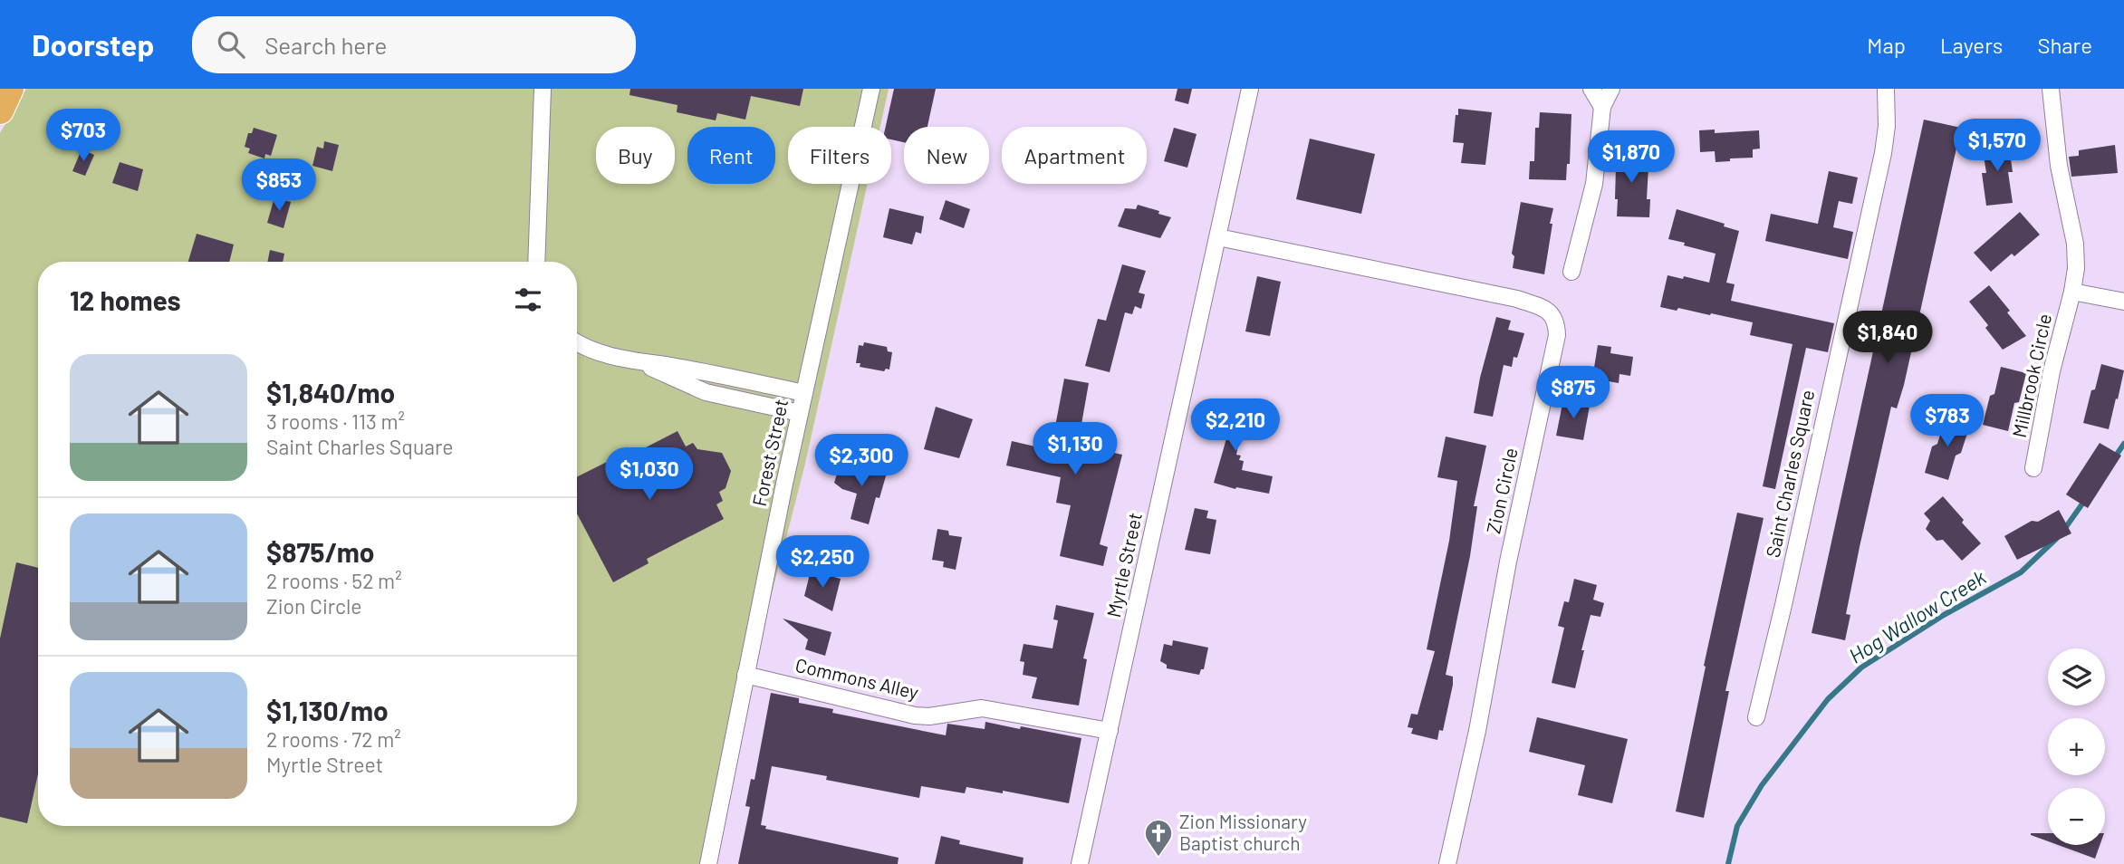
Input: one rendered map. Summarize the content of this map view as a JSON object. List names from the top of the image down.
{
  "streets": {
    "street": [
      "Millbrook Circle",
      "Forest Street",
      "Saint Charles Square",
      "Zion Circle",
      "Myrtle Street",
      "Commons Alley"
    ]
  },
  "crossings": [
    ["Forest Street", "Commons Alley"],
    ["Zion Circle", "Myrtle Street"],
    ["Myrtle Street", "Commons Alley"]
  ],
  "water": ["Hog Wallow Creek"],
  "places": {
    "church": ["Zion Missionary Baptist church"]
  },
  "page": {
    "header": "Doorstep",
    "search": "Search here",
    "nav": ["Map", "Layers", "Share"],
    "price": [
      "$703",
      "$1,570",
      "$1,870",
      "$853",
      "$1,840",
      "$875",
      "$783",
      "$2,210",
      "$1,130",
      "$2,300",
      "$1,030",
      "$2,250"
    ],
    "chip": [
      "Buy",
      "Rent",
      "Filters",
      "New",
      "Apartment"
    ],
    "heading": "12 homes",
    "list": [
      {
        "name": "$1,840/mo",
        "note": "3 rooms · 113 m² · Saint Charles Square"
      },
      {
        "name": "$875/mo",
        "note": "2 rooms · 52 m² · Zion Circle"
      },
      {
        "name": "$1,130/mo",
        "note": "2 rooms · 72 m² · Myrtle Street"
      }
    ],
    "map_buttons": ["+", "−"]
  }
}
